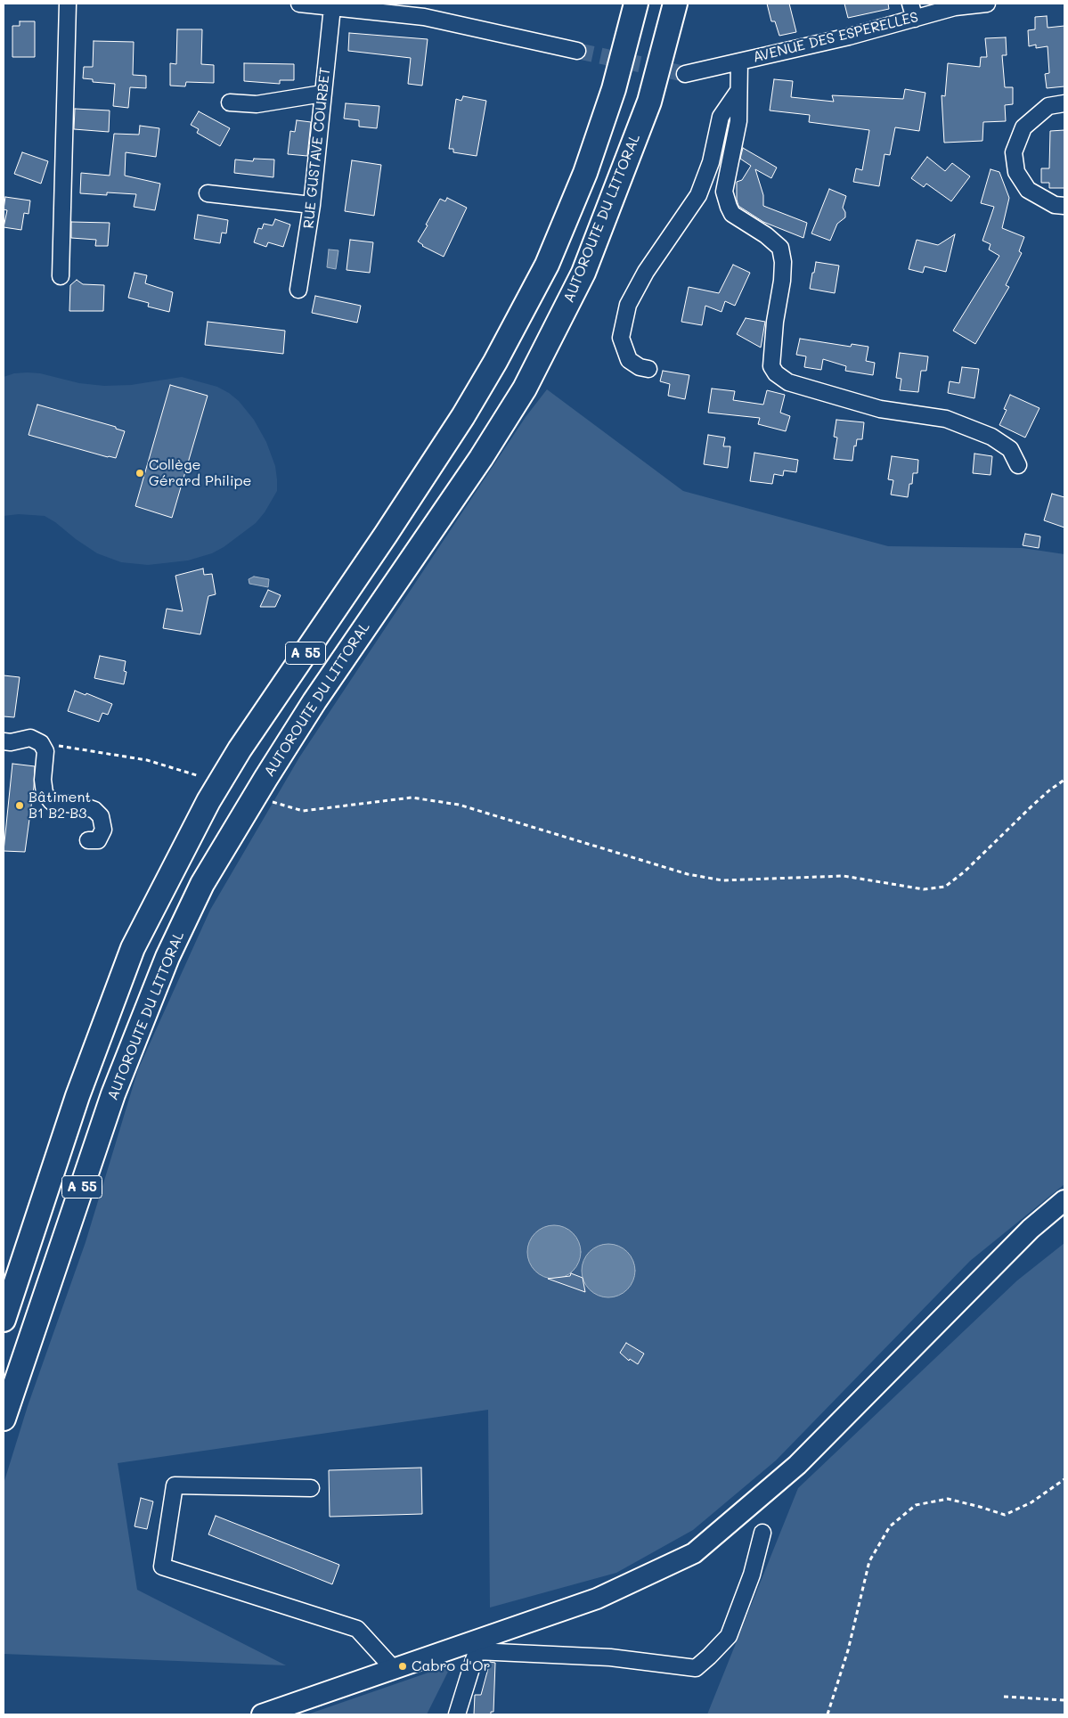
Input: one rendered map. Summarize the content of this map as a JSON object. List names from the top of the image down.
{
  "streets": {
    "highway": ["AUTOROUTE DU LITTORAL", "A 55"],
    "street": ["AVENUE DES ESPERELLES", "RUE GUSTAVE COURBET"]
  },
  "places": ["Collège Gérard Philipe", "Bâtiment B1 B2 B3", "Cabro d'Or"]
}
